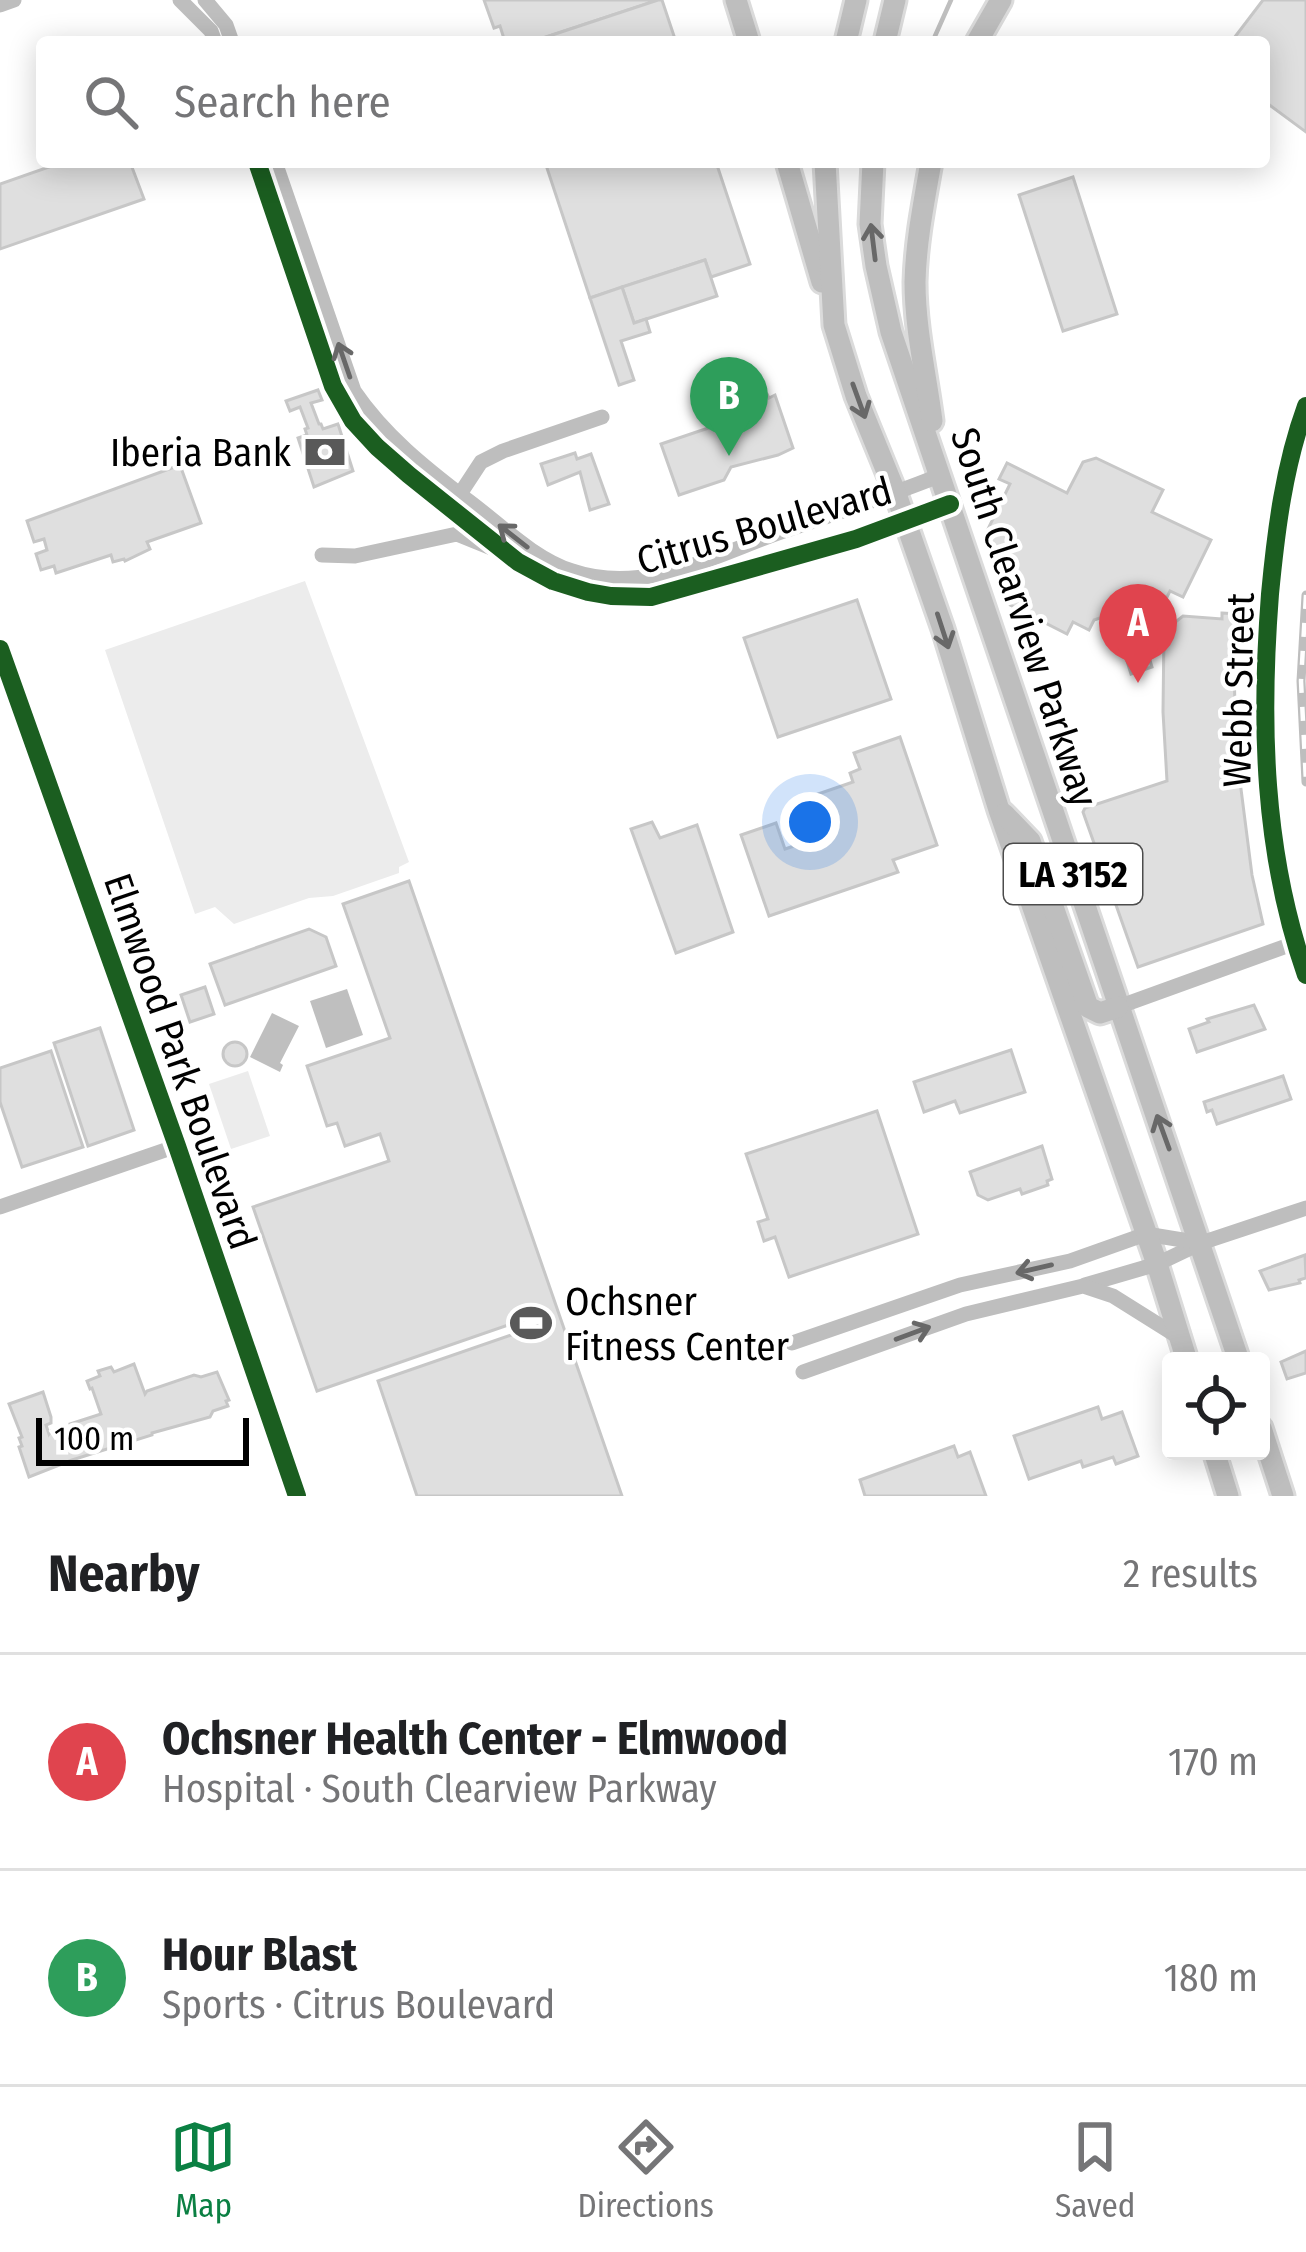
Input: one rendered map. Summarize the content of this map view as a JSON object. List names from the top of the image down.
{
  "streets": {
    "highway": ["South Clearview Parkway", "LA 3152"],
    "street": ["Citrus Boulevard", "Webb Street", "Elmwood Park Boulevard"]
  },
  "crossings": [
    ["Citrus Boulevard", "South Clearview Parkway"]
  ],
  "one_way": ["Citrus Boulevard"],
  "places": {
    "bank": ["Iberia Bank"],
    "sports": ["Ochsner Fitness Center"]
  },
  "scale_bar": "100 m",
  "page": {
    "search": "Search here",
    "pins": ["B", "A"],
    "scale": "100 m",
    "heading": ["Nearby", "2 results"],
    "list": [
      {
        "mark": "A",
        "name": "Ochsner Health Center - Elmwood",
        "note": "Hospital · South Clearview Parkway",
        "value": "170 m"
      },
      {
        "mark": "B",
        "name": "Hour Blast",
        "note": "Sports · Citrus Boulevard",
        "value": "180 m"
      }
    ],
    "nav": ["Map", "Directions", "Saved"]
  }
}
